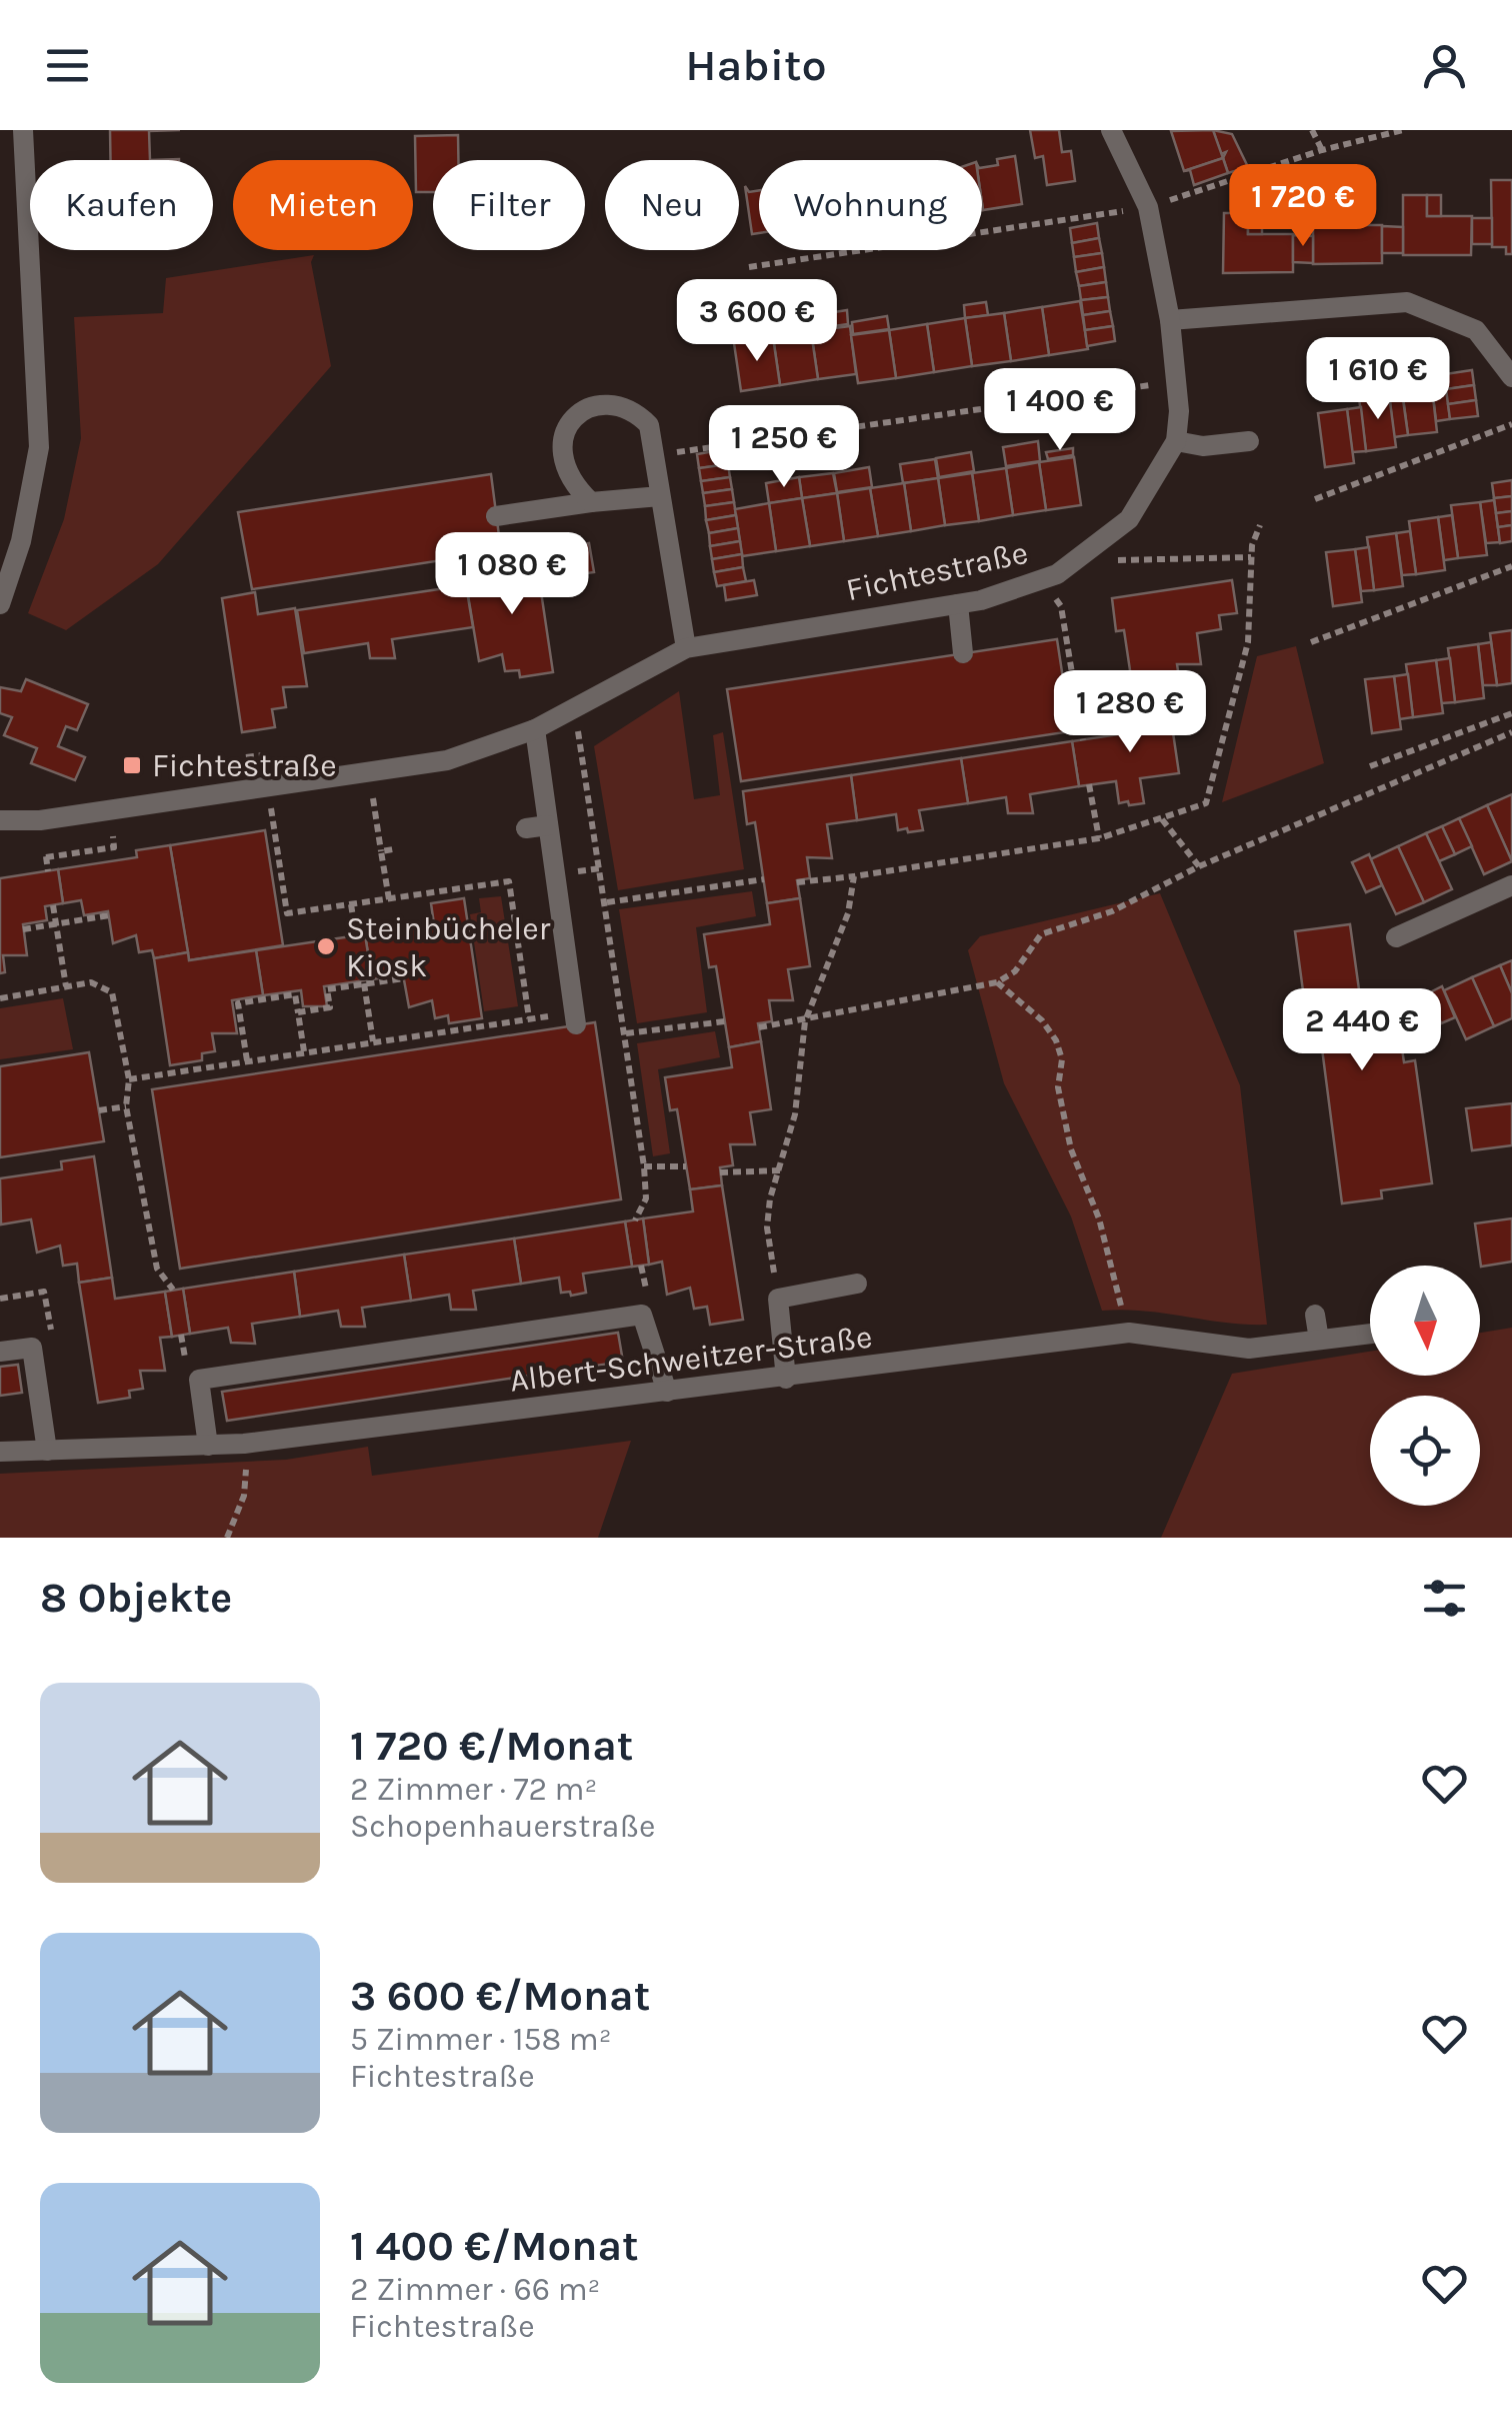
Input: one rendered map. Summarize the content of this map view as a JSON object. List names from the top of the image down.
{
  "streets": {
    "street": ["Fichtestraße", "Albert-Schweitzer-Straße"]
  },
  "places": {
    "transit": ["Fichtestraße"],
    "other": ["Steinbücheler Kiosk"]
  },
  "north": "bottom",
  "page": {
    "header": "Habito",
    "chip": [
      "Kaufen",
      "Mieten",
      "Filter",
      "Neu",
      "Wohnung"
    ],
    "price": [
      "1 720 €",
      "3 600 €",
      "1 610 €",
      "1 400 €",
      "1 250 €",
      "1 080 €",
      "1 280 €",
      "2 440 €"
    ],
    "heading": "8 Objekte",
    "list": [
      {
        "name": "1 720 €/Monat",
        "note": "2 Zimmer · 72 m² · Schopenhauerstraße"
      },
      {
        "name": "3 600 €/Monat",
        "note": "5 Zimmer · 158 m² · Fichtestraße"
      },
      {
        "name": "1 400 €/Monat",
        "note": "2 Zimmer · 66 m² · Fichtestraße"
      }
    ]
  }
}
